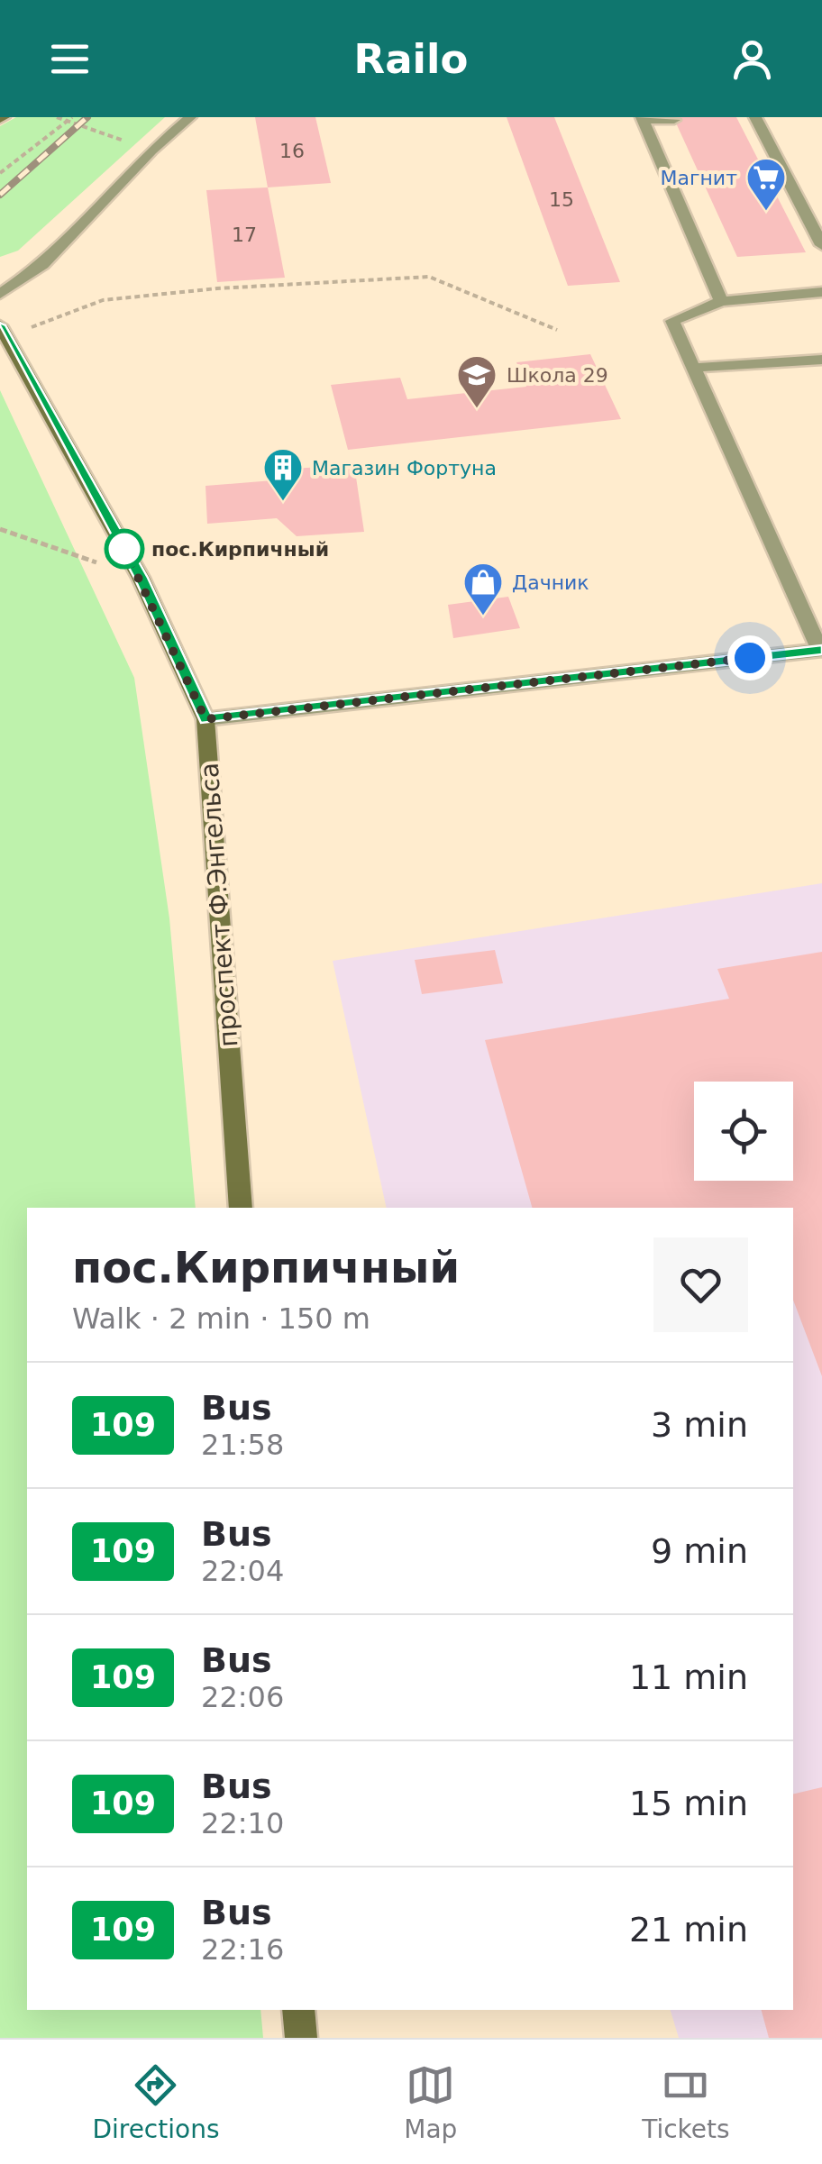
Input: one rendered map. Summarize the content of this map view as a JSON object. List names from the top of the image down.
{
  "streets": {
    "street": ["проспект Ф.Энгельса"]
  },
  "places": {
    "supermarket": ["Магнит"],
    "school or university": ["Школа 29"],
    "building": ["Магазин Фортуна"],
    "other": ["пос.Кирпичный"],
    "shop": ["Дачник"]
  },
  "lines": ["bus line 109"],
  "house_numbers": ["16", "15", "17"],
  "page": {
    "header": "Railo",
    "heading": ["пос.Кирпичный", "Walk · 2 min · 150 m"],
    "list": [
      {
        "mark": "109",
        "name": "Bus",
        "note": "21:58",
        "value": "3 min"
      },
      {
        "mark": "109",
        "name": "Bus",
        "note": "22:04",
        "value": "9 min"
      },
      {
        "mark": "109",
        "name": "Bus",
        "note": "22:06",
        "value": "11 min"
      },
      {
        "mark": "109",
        "name": "Bus",
        "note": "22:10",
        "value": "15 min"
      },
      {
        "mark": "109",
        "name": "Bus",
        "note": "22:16",
        "value": "21 min"
      }
    ],
    "tabs": ["Directions", "Map", "Tickets"]
  }
}
